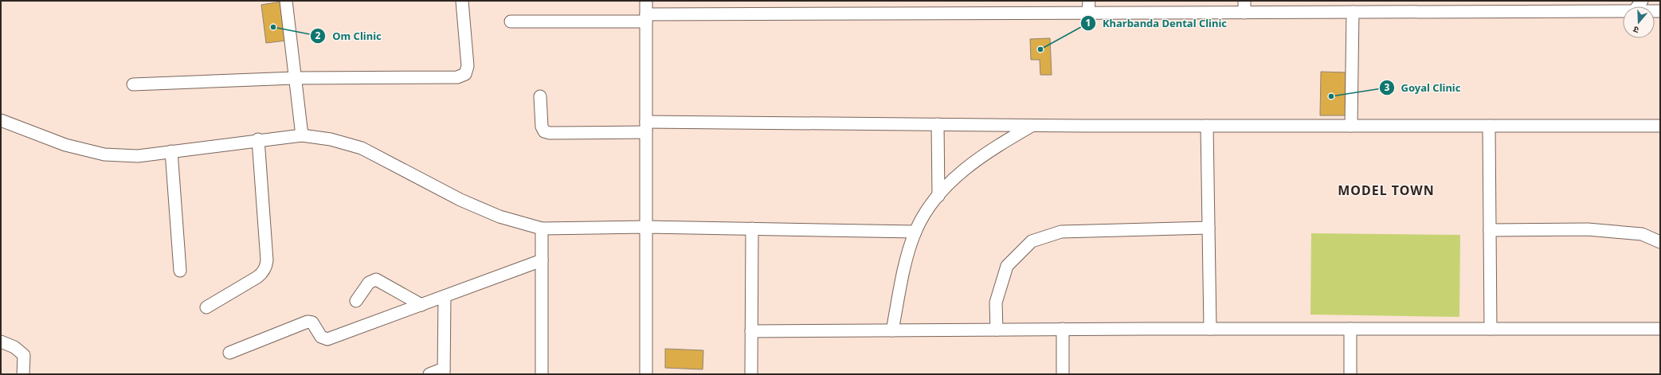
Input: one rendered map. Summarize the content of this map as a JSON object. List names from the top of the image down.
{
  "districts": ["MODEL TOWN"],
  "places": ["Om Clinic", "Kharbanda Dental Clinic", "Goyal Clinic"],
  "north": "bottom"
}
